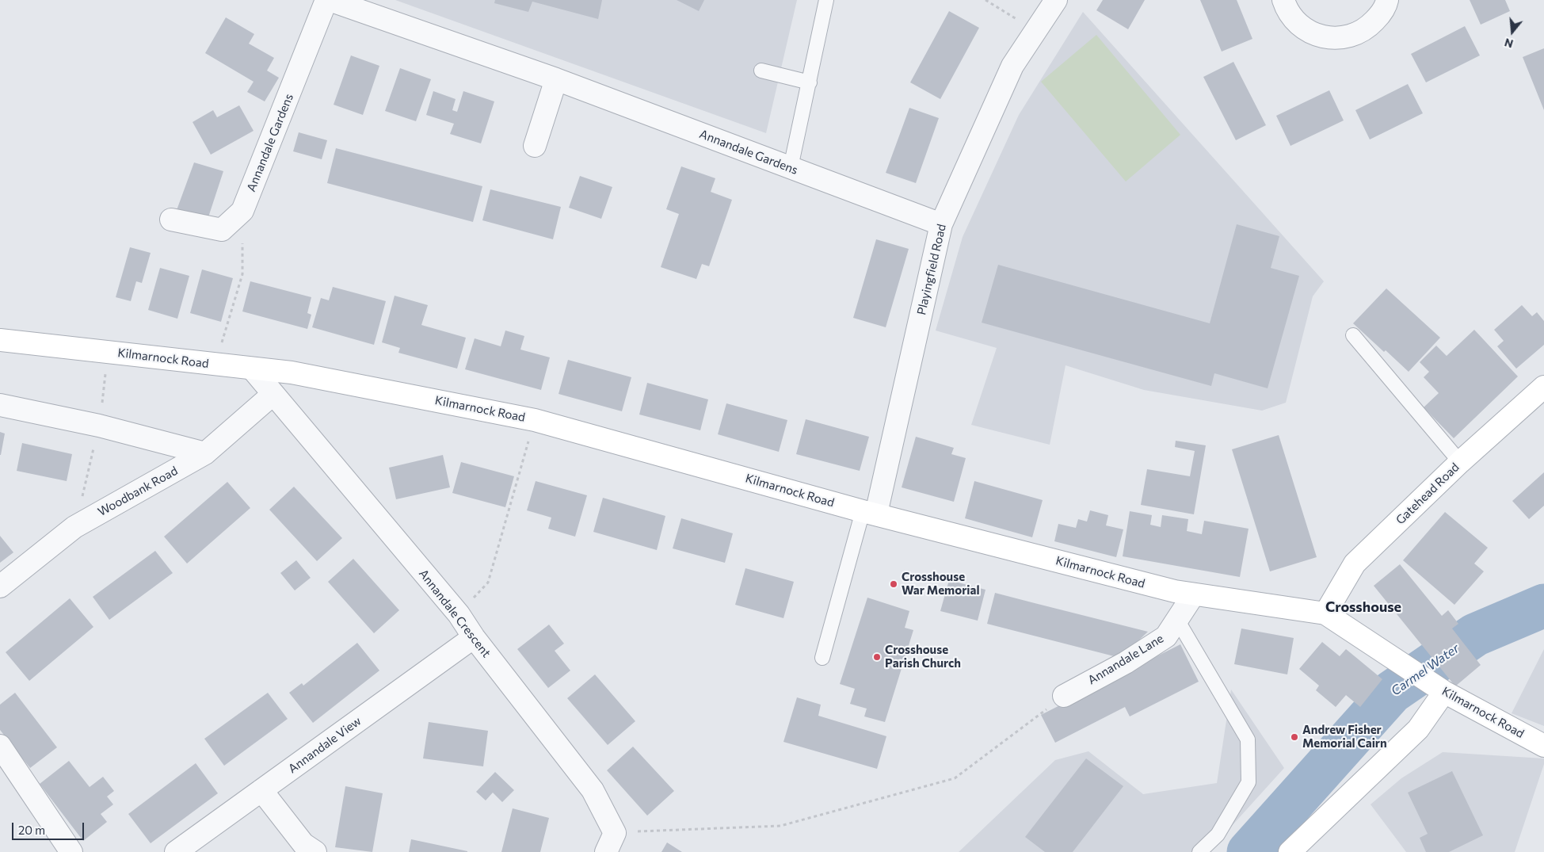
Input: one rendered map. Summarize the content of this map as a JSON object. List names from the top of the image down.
{
  "streets": {
    "main road": ["Kilmarnock Road", "Gatehead Road"],
    "street": [
      "Annandale Gardens",
      "Playingfield Road",
      "Woodbank Road",
      "Annandale Crescent",
      "Annandale Lane",
      "Annandale View"
    ]
  },
  "crossings": [
    ["Annandale Gardens", "Playingfield Road"],
    ["Playingfield Road", "Kilmarnock Road"],
    ["Kilmarnock Road", "Gatehead Road"],
    ["Kilmarnock Road", "Annandale Crescent"],
    ["Kilmarnock Road", "Annandale Lane"],
    ["Woodbank Road", "Annandale Crescent"],
    ["Annandale Crescent", "Annandale View"]
  ],
  "districts": ["Crosshouse"],
  "water": ["Carmel Water"],
  "places": ["Crosshouse War Memorial", "Crosshouse Parish Church", "Andrew Fisher Memorial Cairn"],
  "scale_bar": "20 m",
  "north": "bottom"
}
